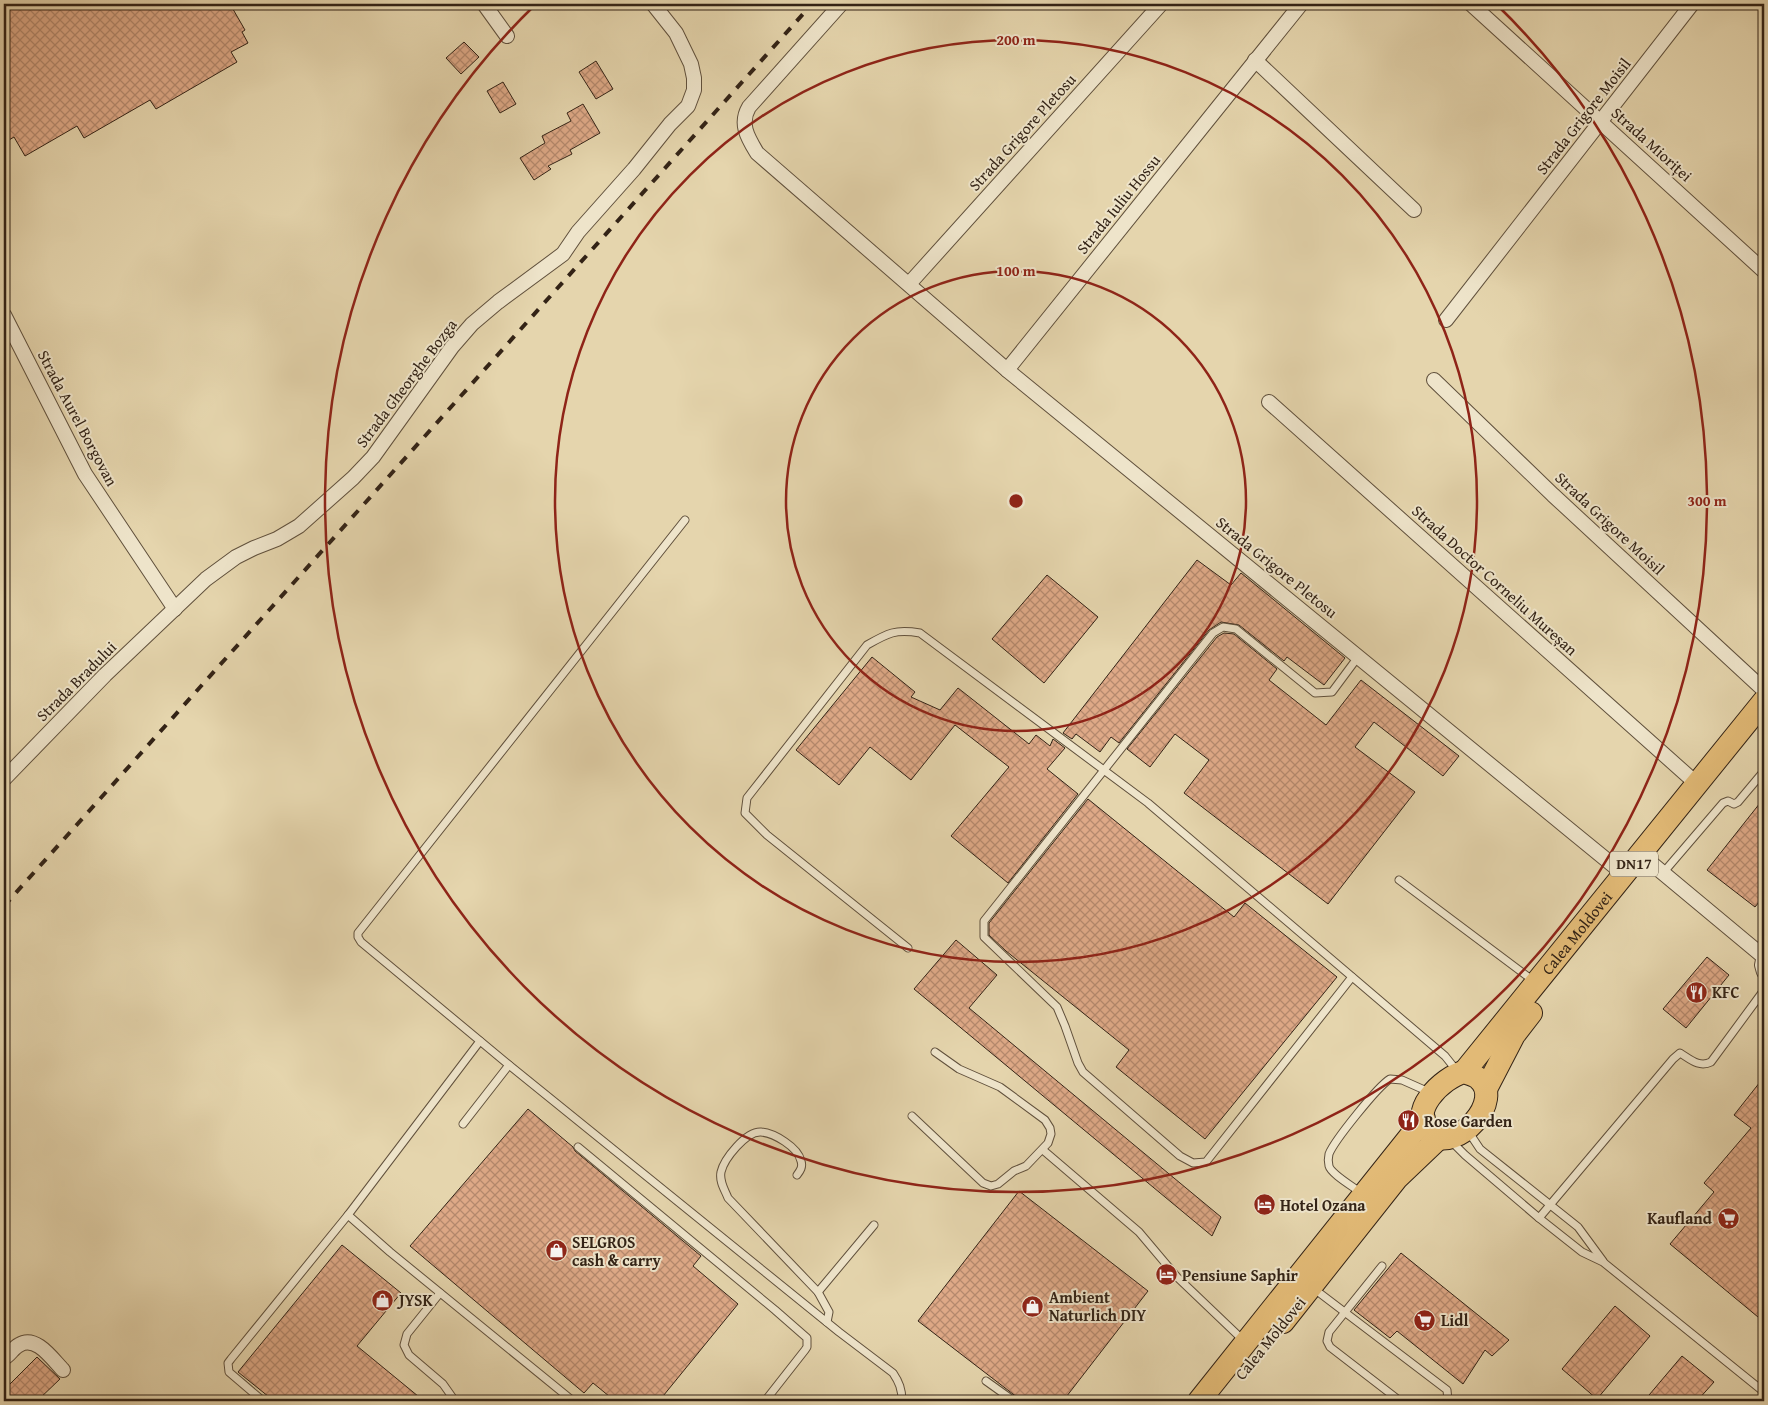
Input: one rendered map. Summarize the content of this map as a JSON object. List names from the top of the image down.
{
  "streets": {
    "main road": ["DN17", "Calea Moldovei"],
    "street": [
      "Strada Grigore Moisil",
      "Strada Grigore Pletosu",
      "Strada Mioriței",
      "Strada Iuliu Hossu",
      "Strada Gheorghe Bozga",
      "Strada Aurel Borgovan",
      "Strada Doctor Corneliu Mureșan",
      "Strada Bradului"
    ]
  },
  "crossings": [
    ["Strada Grigore Moisil", "Strada Mioriței"],
    ["Strada Grigore Pletosu", "Strada Iuliu Hossu"],
    ["Strada Grigore Pletosu", "Calea Moldovei"],
    ["Strada Gheorghe Bozga", "Strada Aurel Borgovan"],
    ["Strada Gheorghe Bozga", "Strada Bradului"],
    ["Strada Aurel Borgovan", "Strada Bradului"],
    ["Strada Doctor Corneliu Mureșan", "Calea Moldovei"]
  ],
  "places": {
    "restaurant": ["KFC", "Rose Garden"],
    "hotel": ["Hotel Ozana", "Pensiune Saphir"],
    "supermarket": ["Kaufland", "Lidl"],
    "shop": ["SELGROS cash & carry", "JYSK", "Ambient Naturlich DIY"]
  },
  "rings": ["200 m", "100 m", "300 m"]
}
